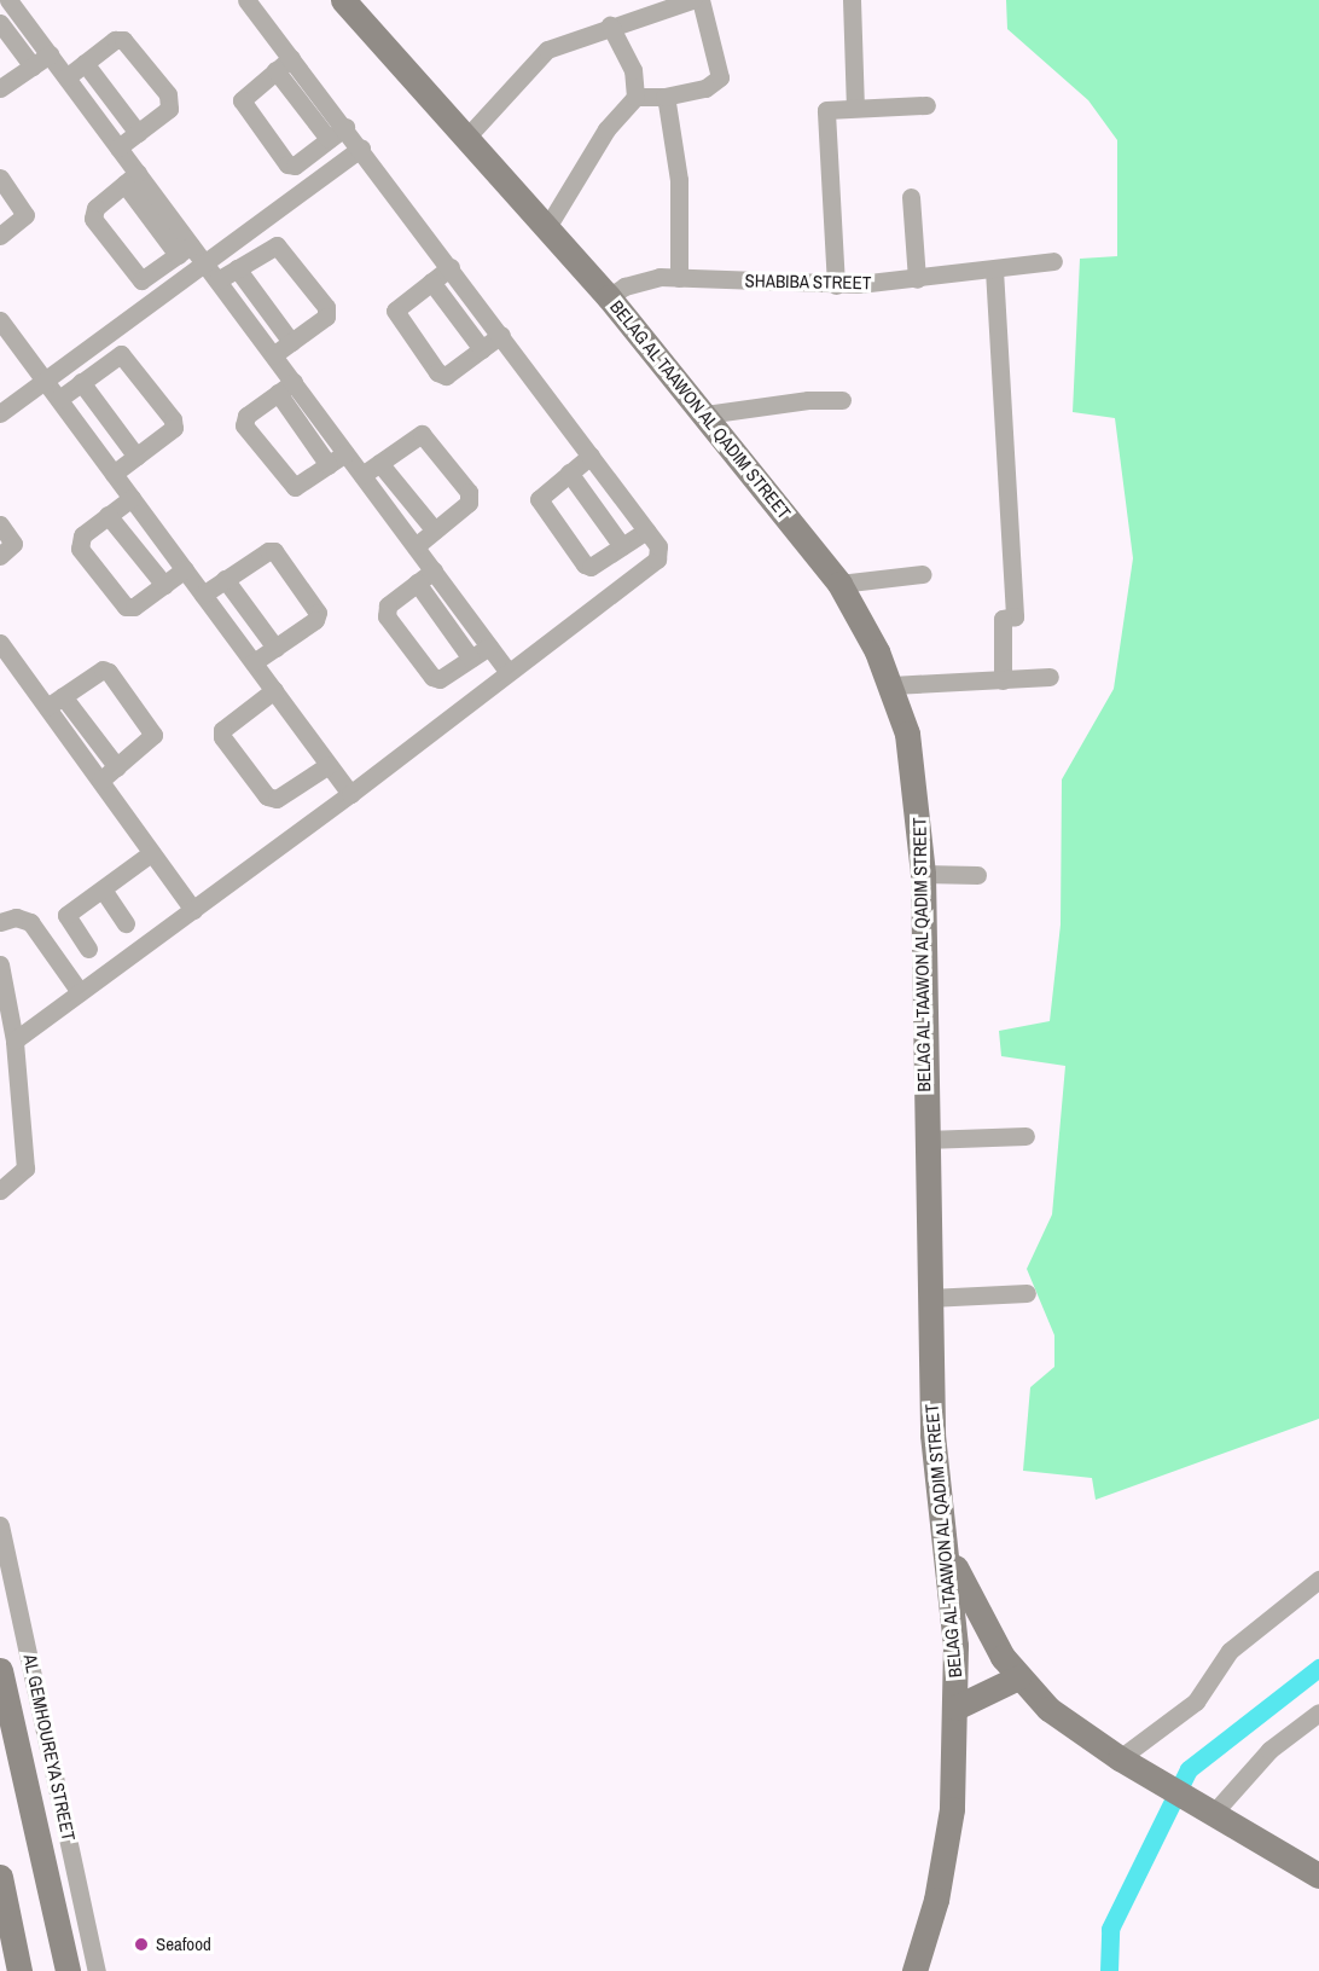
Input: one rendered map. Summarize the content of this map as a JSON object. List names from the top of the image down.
{
  "streets": {
    "street": ["SHABIBA STREET", "BELAG AL TAAWON AL QADIM STREET", "AL GEMHOUREYA STREET"]
  },
  "crossings": [
    ["SHABIBA STREET", "BELAG AL TAAWON AL QADIM STREET"]
  ],
  "places": ["Seafood"]
}
